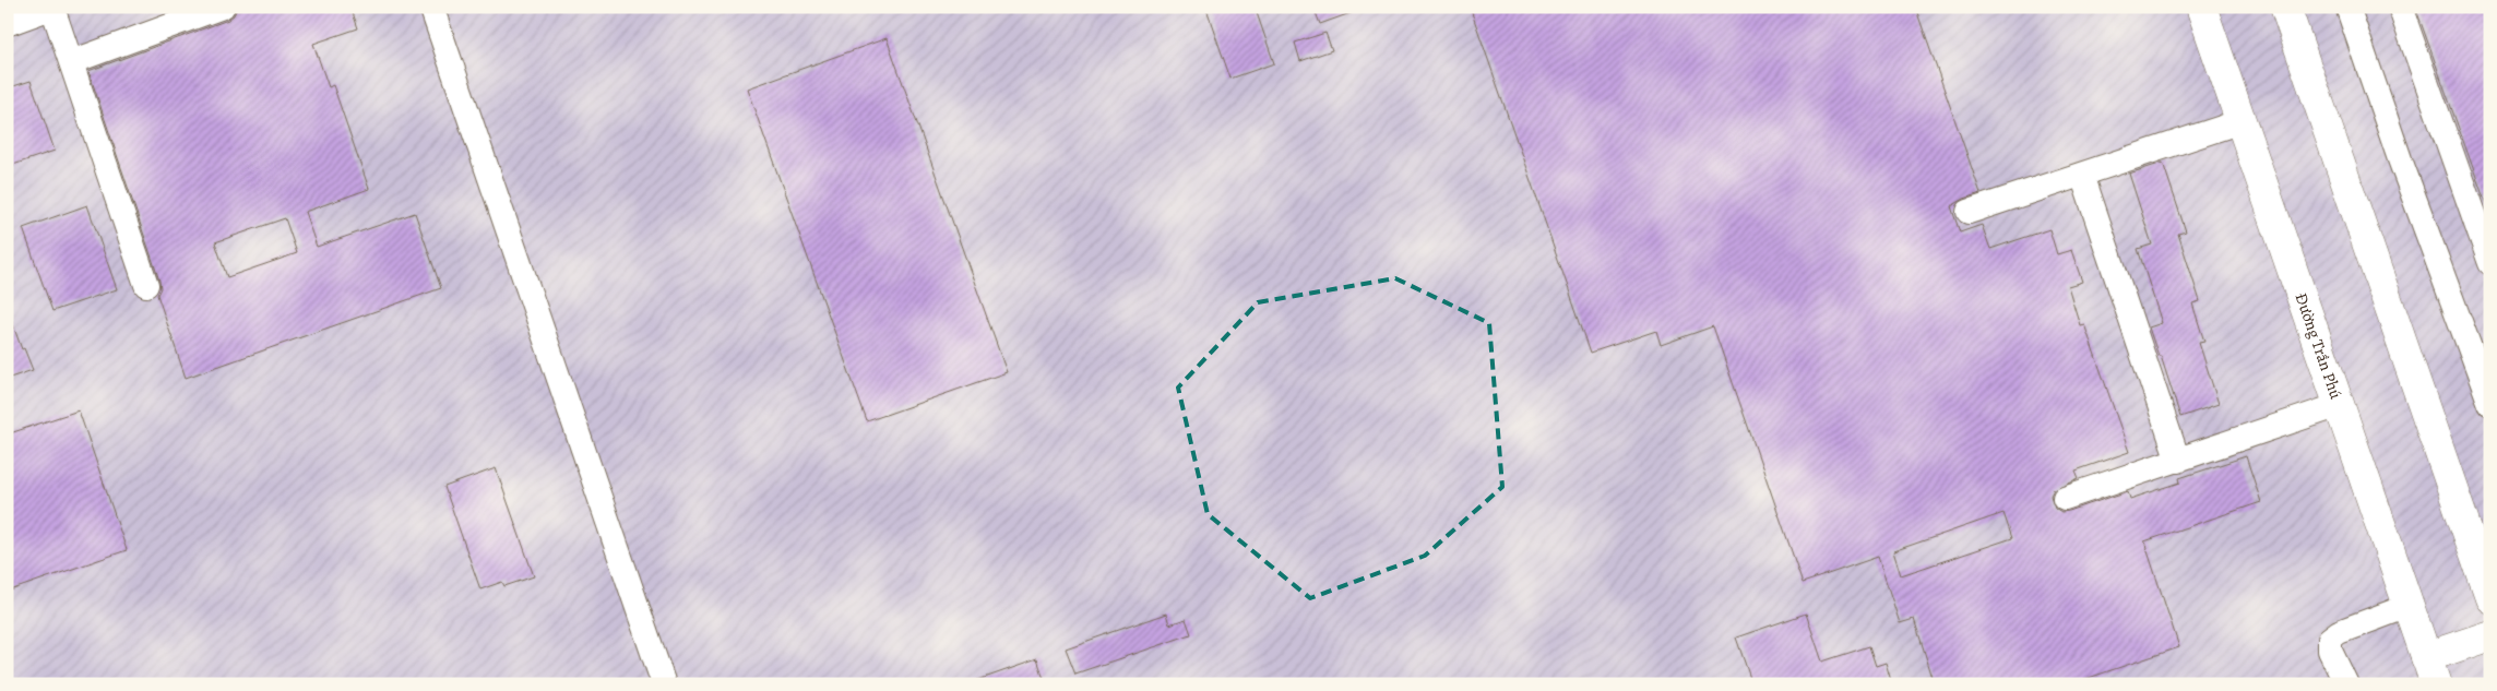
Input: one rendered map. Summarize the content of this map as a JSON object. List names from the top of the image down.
{
  "streets": {
    "main road": ["Đường Trần Phú"]
  }
}
